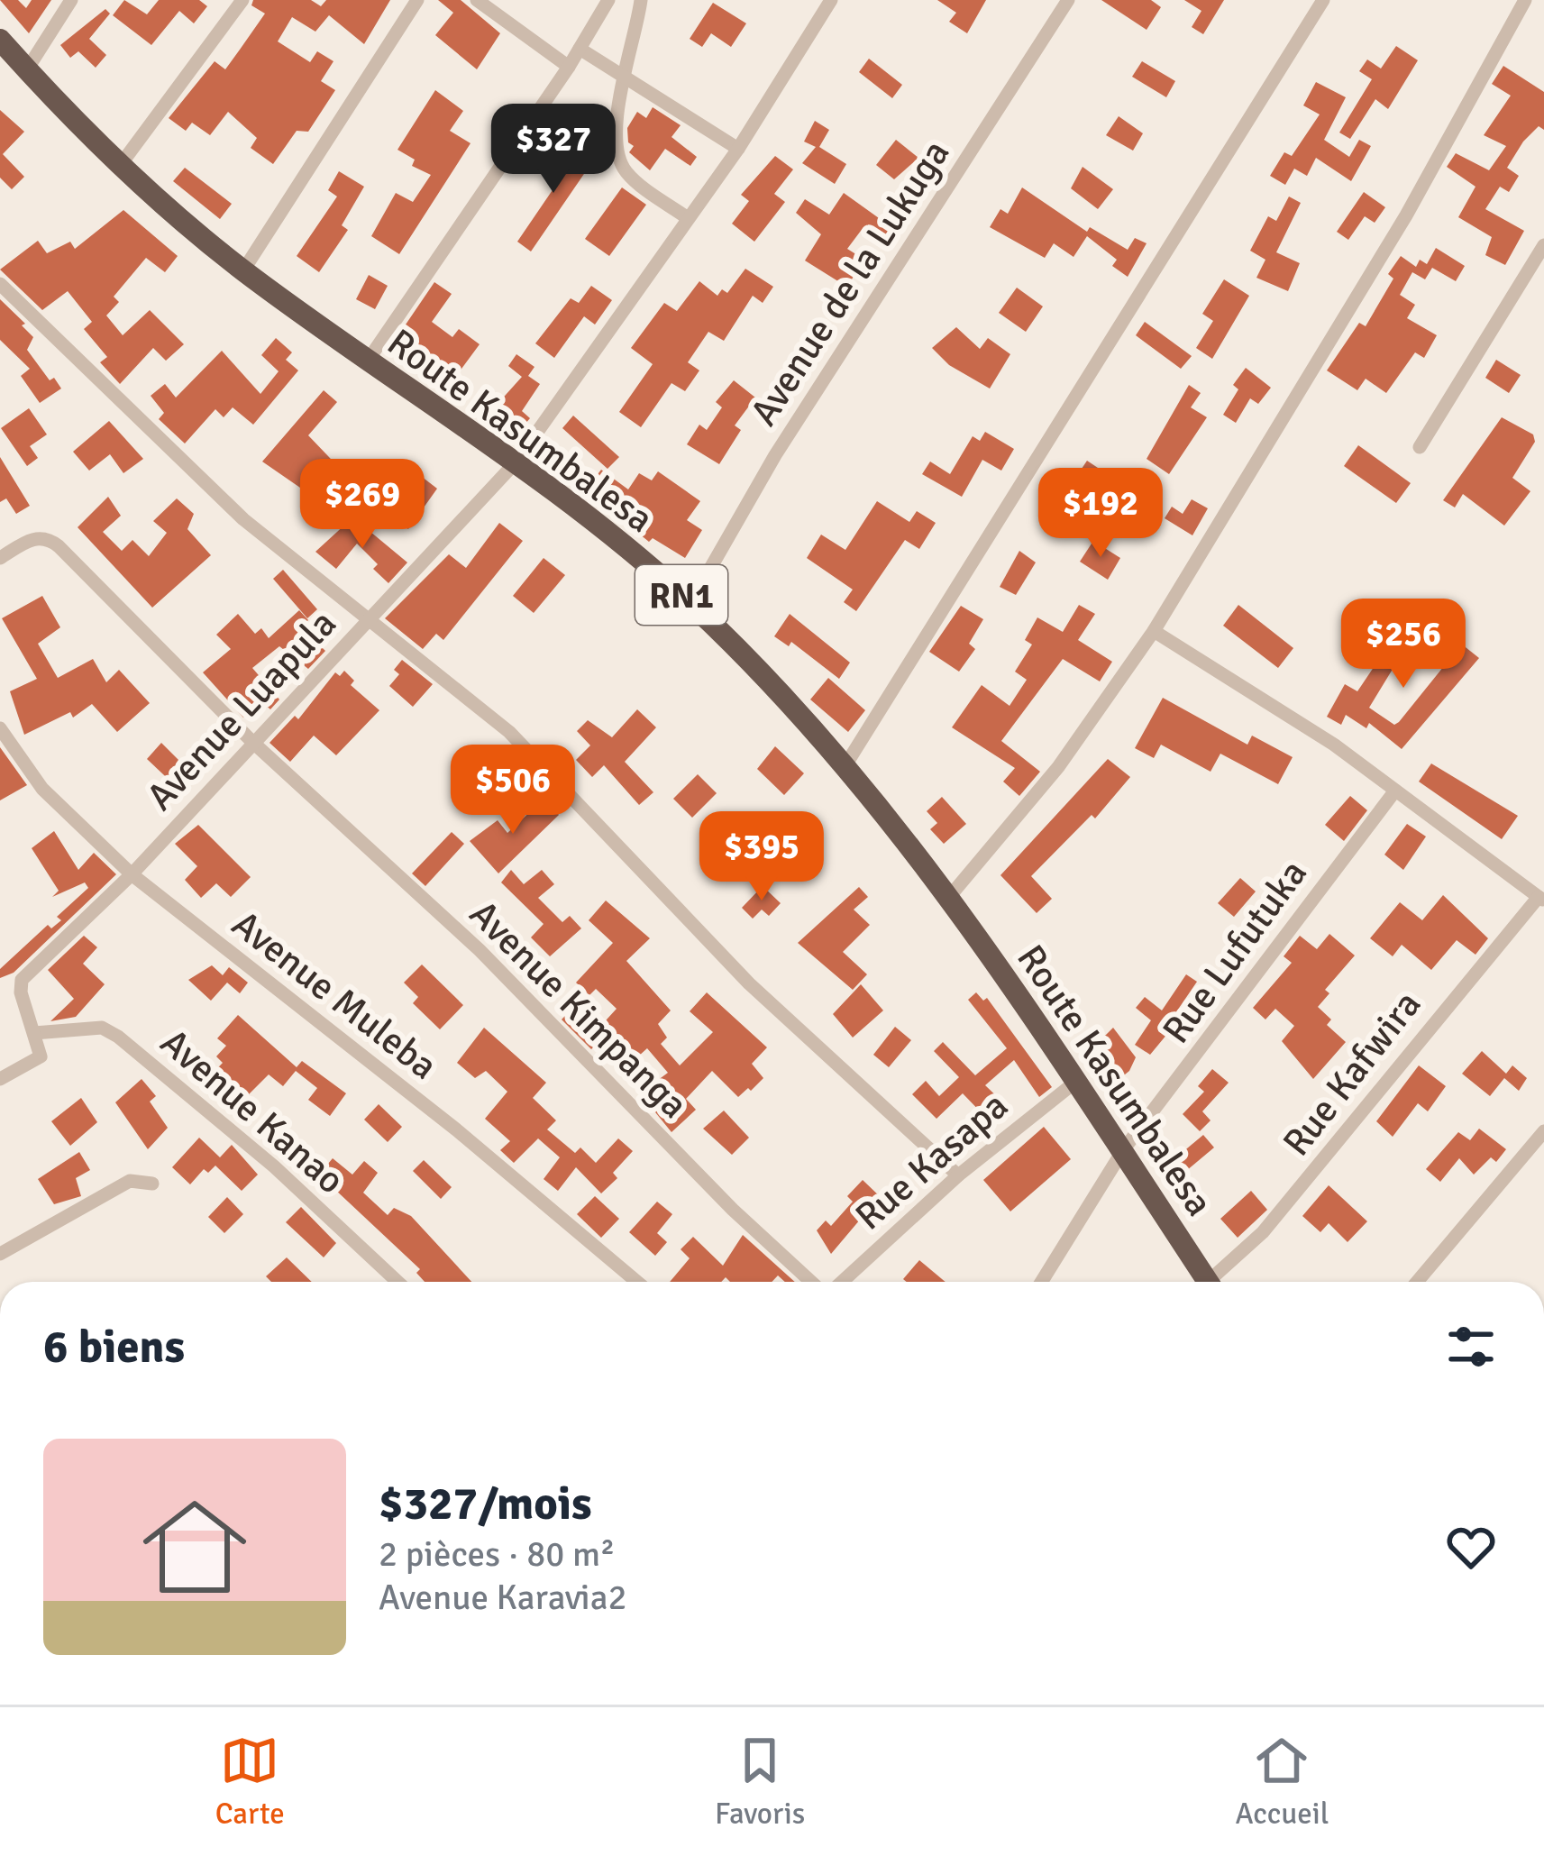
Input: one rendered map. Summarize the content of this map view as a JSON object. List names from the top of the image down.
{
  "streets": {
    "highway": ["Route Kasumbalesa", "RN1"],
    "street": [
      "Avenue de la Lukuga",
      "Avenue Luapula",
      "Rue Lufutuka",
      "Avenue Muleba",
      "Avenue Kimpanga",
      "Rue Kafwira",
      "Avenue Kanao",
      "Rue Kasapa"
    ]
  },
  "crossings": [
    ["Avenue de la Lukuga", "Route Kasumbalesa"],
    ["Route Kasumbalesa", "Avenue Luapula"],
    ["Route Kasumbalesa", "Rue Lufutuka"],
    ["Route Kasumbalesa", "Rue Kasapa"],
    ["Avenue Luapula", "Avenue Muleba"],
    ["Avenue Luapula", "Avenue Kimpanga"],
    ["Avenue Luapula", "Avenue Kanao"]
  ],
  "page": {
    "price": [
      "$327",
      "$269",
      "$192",
      "$256",
      "$506",
      "$395"
    ],
    "heading": "6 biens",
    "list": [
      {
        "name": "$327/mois",
        "note": "2 pièces · 80 m² · Avenue Karavia2"
      }
    ],
    "tabs": ["Carte", "Favoris", "Accueil"]
  }
}
